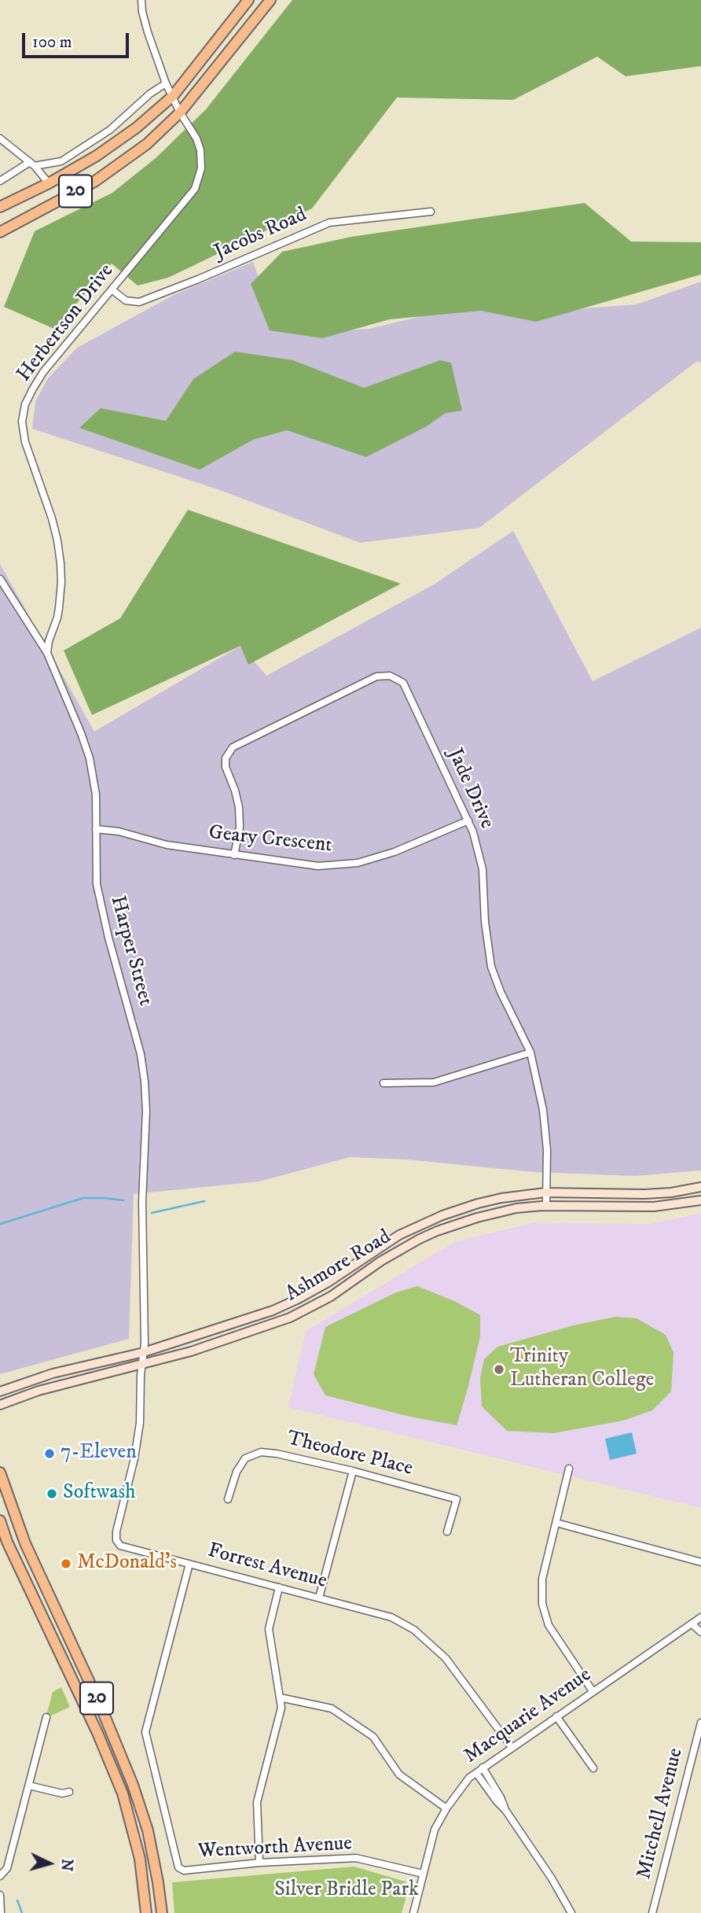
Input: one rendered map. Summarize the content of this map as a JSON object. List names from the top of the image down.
{
  "streets": {
    "main road": ["20", "Ashmore Road"],
    "street": [
      "Jacobs Road",
      "Herbertson Drive",
      "Jade Drive",
      "Geary Crescent",
      "Harper Street",
      "Theodore Place",
      "Forrest Avenue",
      "Macquarie Avenue",
      "Mitchell Avenue",
      "Wentworth Avenue"
    ]
  },
  "crossings": [
    ["20", "Herbertson Drive"],
    ["Jacobs Road", "Herbertson Drive"],
    ["Herbertson Drive", "Harper Street"],
    ["Jade Drive", "Geary Crescent"],
    ["Jade Drive", "Ashmore Road"],
    ["Geary Crescent", "Harper Street"],
    ["Harper Street", "Ashmore Road"],
    ["Harper Street", "Forrest Avenue"],
    ["Ashmore Road", "Forrest Avenue"],
    ["Forrest Avenue", "Macquarie Avenue"],
    ["Forrest Avenue", "Wentworth Avenue"],
    ["Macquarie Avenue", "Wentworth Avenue"]
  ],
  "parks": ["Silver Bridle Park"],
  "places": [
    "Trinity Lutheran College",
    "7-Eleven",
    "Softwash",
    "McDonald's"
  ],
  "scale_bar": "100 m",
  "north": "right"
}
